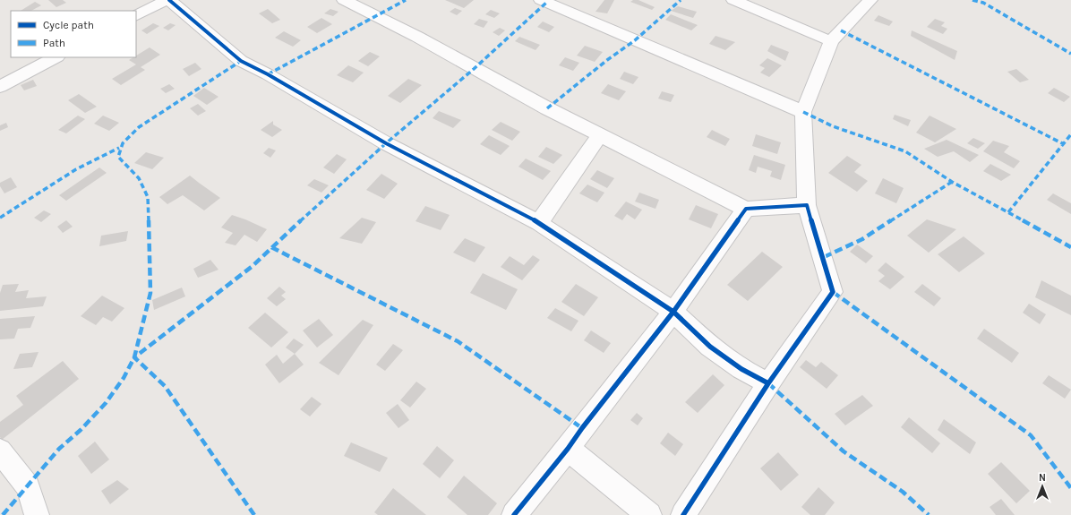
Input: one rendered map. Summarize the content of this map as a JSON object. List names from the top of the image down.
{
  "legend": ["Cycle path", "Path"],
  "north": "top"
}
